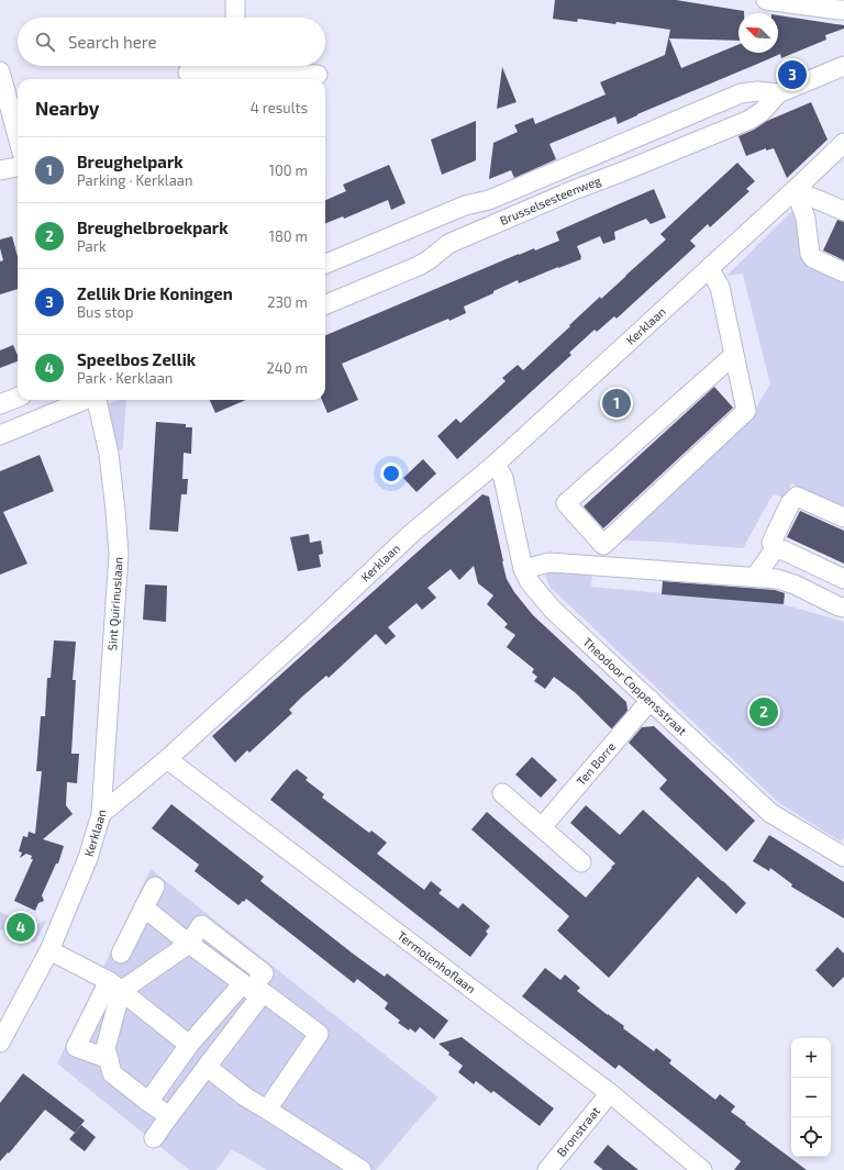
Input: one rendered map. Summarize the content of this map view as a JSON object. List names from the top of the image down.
{
  "streets": {
    "street": [
      "Brusselsesteenweg",
      "Kerklaan",
      "Sint Quirinuslaan",
      "Theodoor Coppensstraat",
      "Ten Borre",
      "Termolenhoflaan",
      "Bronstraat"
    ]
  },
  "crossings": [
    ["Kerklaan", "Sint Quirinuslaan"],
    ["Kerklaan", "Theodoor Coppensstraat"],
    ["Kerklaan", "Termolenhoflaan"],
    ["Theodoor Coppensstraat", "Ten Borre"],
    ["Termolenhoflaan", "Bronstraat"]
  ],
  "north": "top left",
  "page": {
    "search": "Search here",
    "pins": [
      "3",
      "1",
      "2",
      "4"
    ],
    "heading": ["Nearby", "4 results"],
    "list": [
      {
        "mark": "1",
        "name": "Breughelpark",
        "note": "Parking · Kerklaan",
        "value": "100 m"
      },
      {
        "mark": "2",
        "name": "Breughelbroekpark",
        "note": "Park",
        "value": "180 m"
      },
      {
        "mark": "3",
        "name": "Zellik Drie Koningen",
        "note": "Bus stop",
        "value": "230 m"
      },
      {
        "mark": "4",
        "name": "Speelbos Zellik",
        "note": "Park · Kerklaan",
        "value": "240 m"
      }
    ],
    "map_buttons": ["+", "−"]
  }
}
